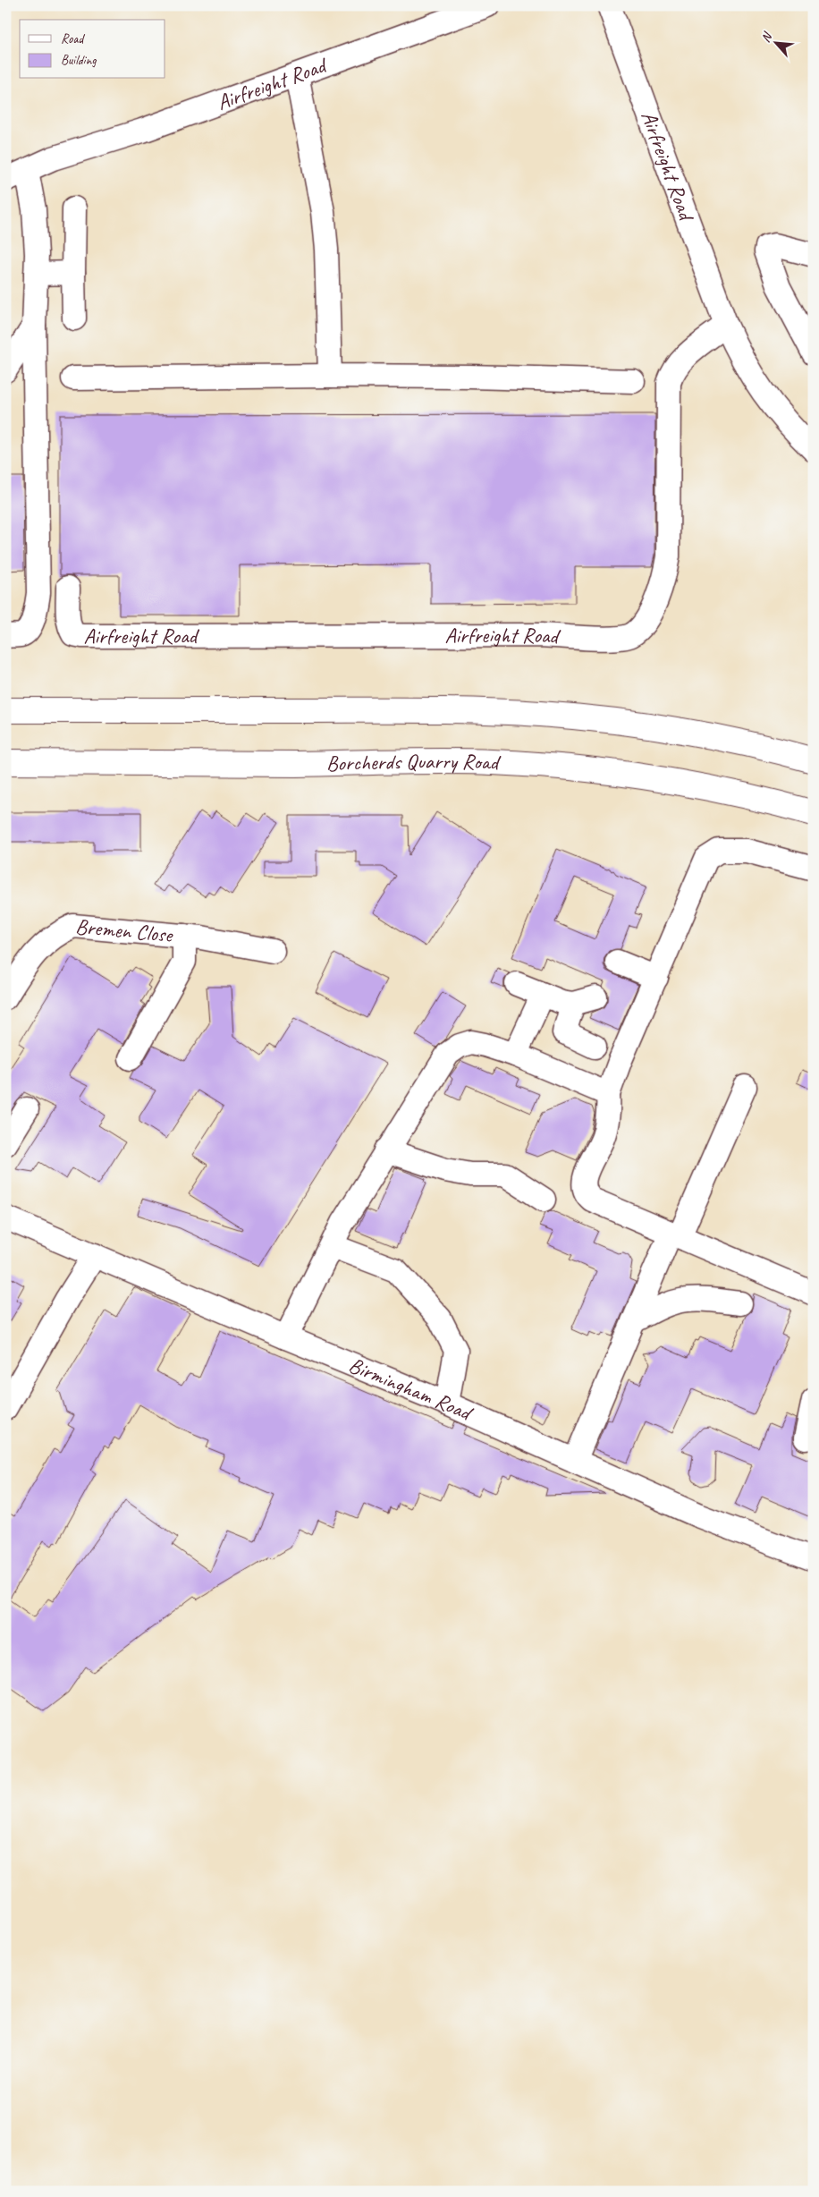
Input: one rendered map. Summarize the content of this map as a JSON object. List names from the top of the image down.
{
  "streets": {
    "main road": ["Borcherds Quarry Road"],
    "lane": ["Airfreight Road", "Bremen Close", "Birmingham Road"]
  },
  "legend": ["Road", "Building"],
  "north": "top left"
}
